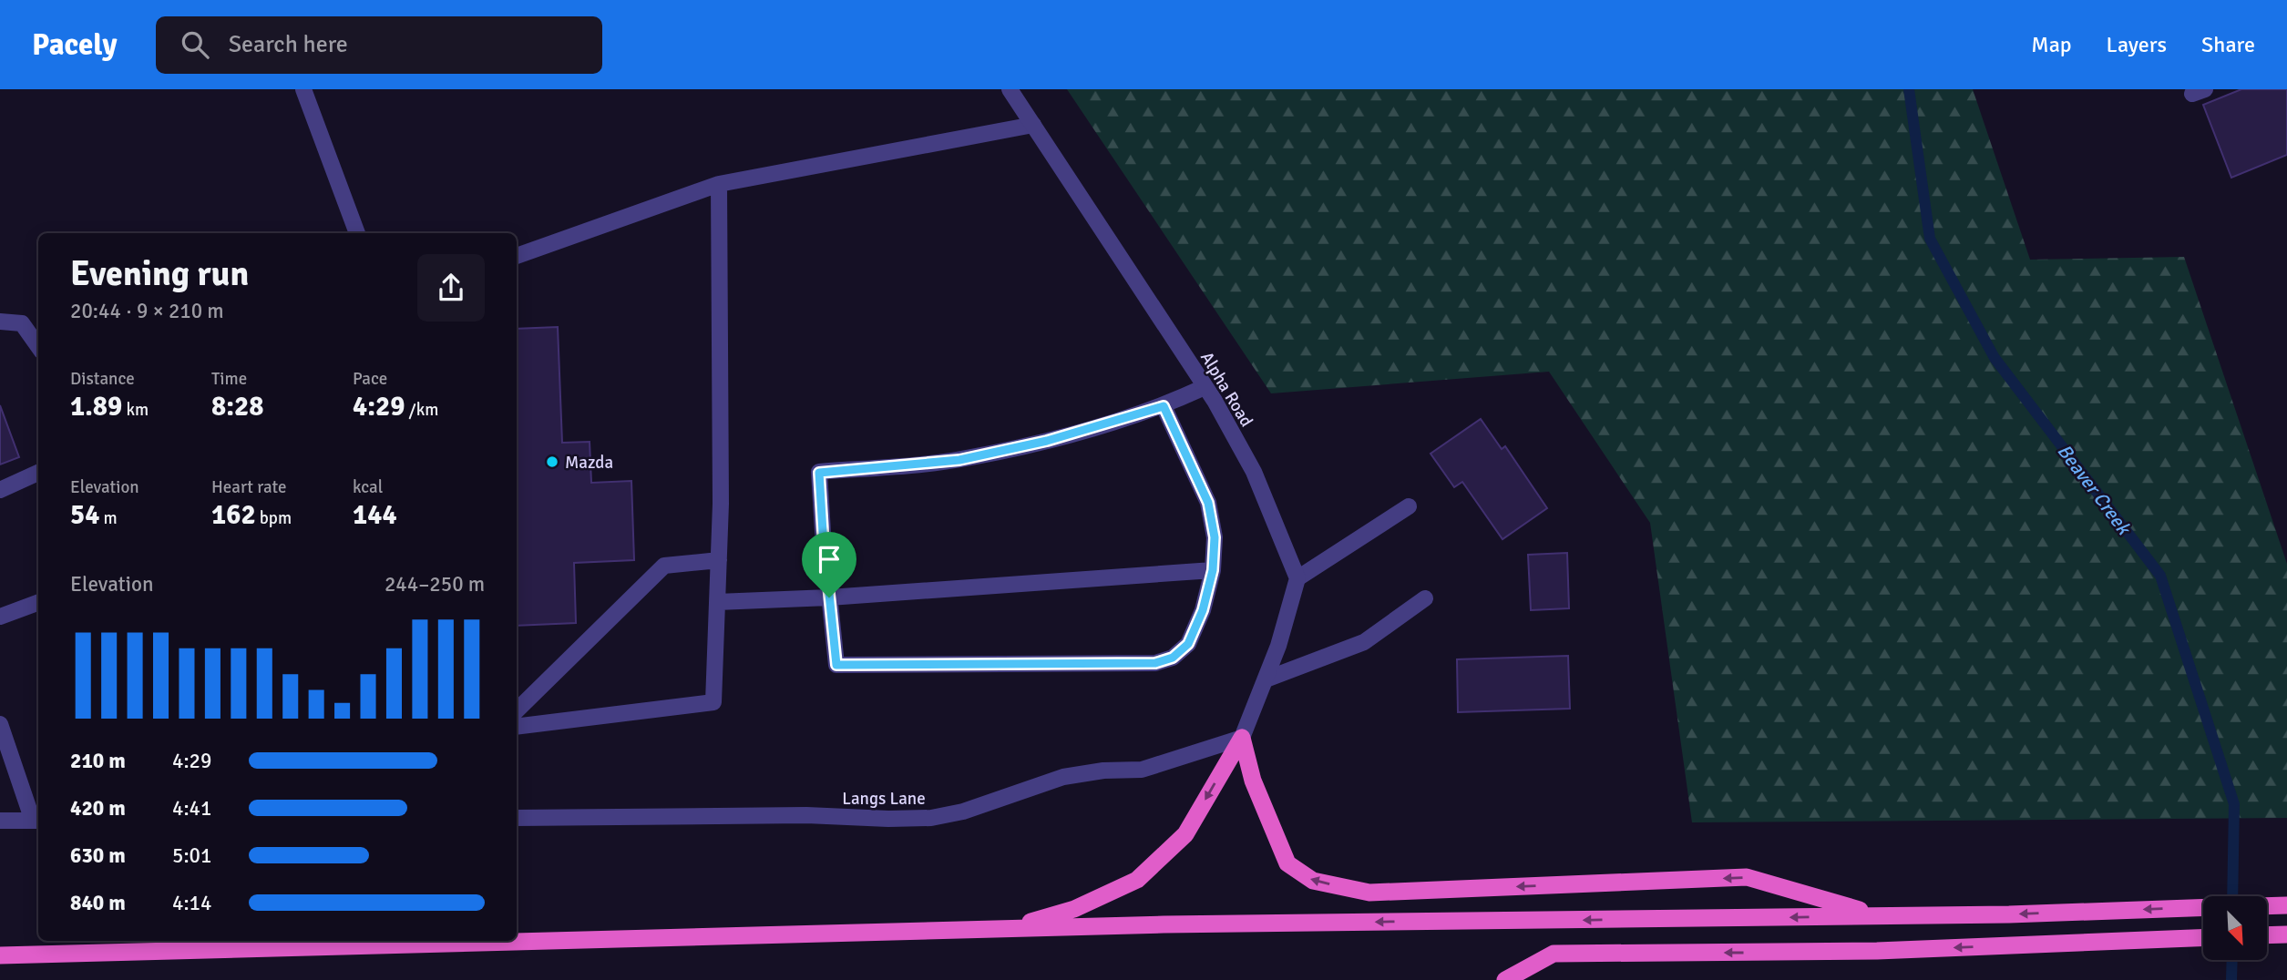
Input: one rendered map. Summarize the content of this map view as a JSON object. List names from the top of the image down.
{
  "streets": {
    "street": ["Alpha Road", "Langs Lane"]
  },
  "water": ["Beaver Creek"],
  "places": ["Mazda"],
  "north": "bottom right",
  "page": {
    "header": "Pacely",
    "search": "Search here",
    "nav": ["Map", "Layers", "Share"],
    "heading": ["Evening run", "20:44 · 9 × 210 m"],
    "stats": [
      ["Distance", "1.89 km"],
      ["Time", "8:28"],
      ["Pace", "4:29 /km"],
      ["Elevation", "54 m"],
      ["Heart rate", "162 bpm"],
      ["kcal", "144"]
    ],
    "chart": ["Elevation", "244–250 m"],
    "list": [
      {
        "name": "210 m",
        "note": "4:29"
      },
      {
        "name": "420 m",
        "note": "4:41"
      },
      {
        "name": "630 m",
        "note": "5:01"
      },
      {
        "name": "840 m",
        "note": "4:14"
      }
    ]
  }
}
